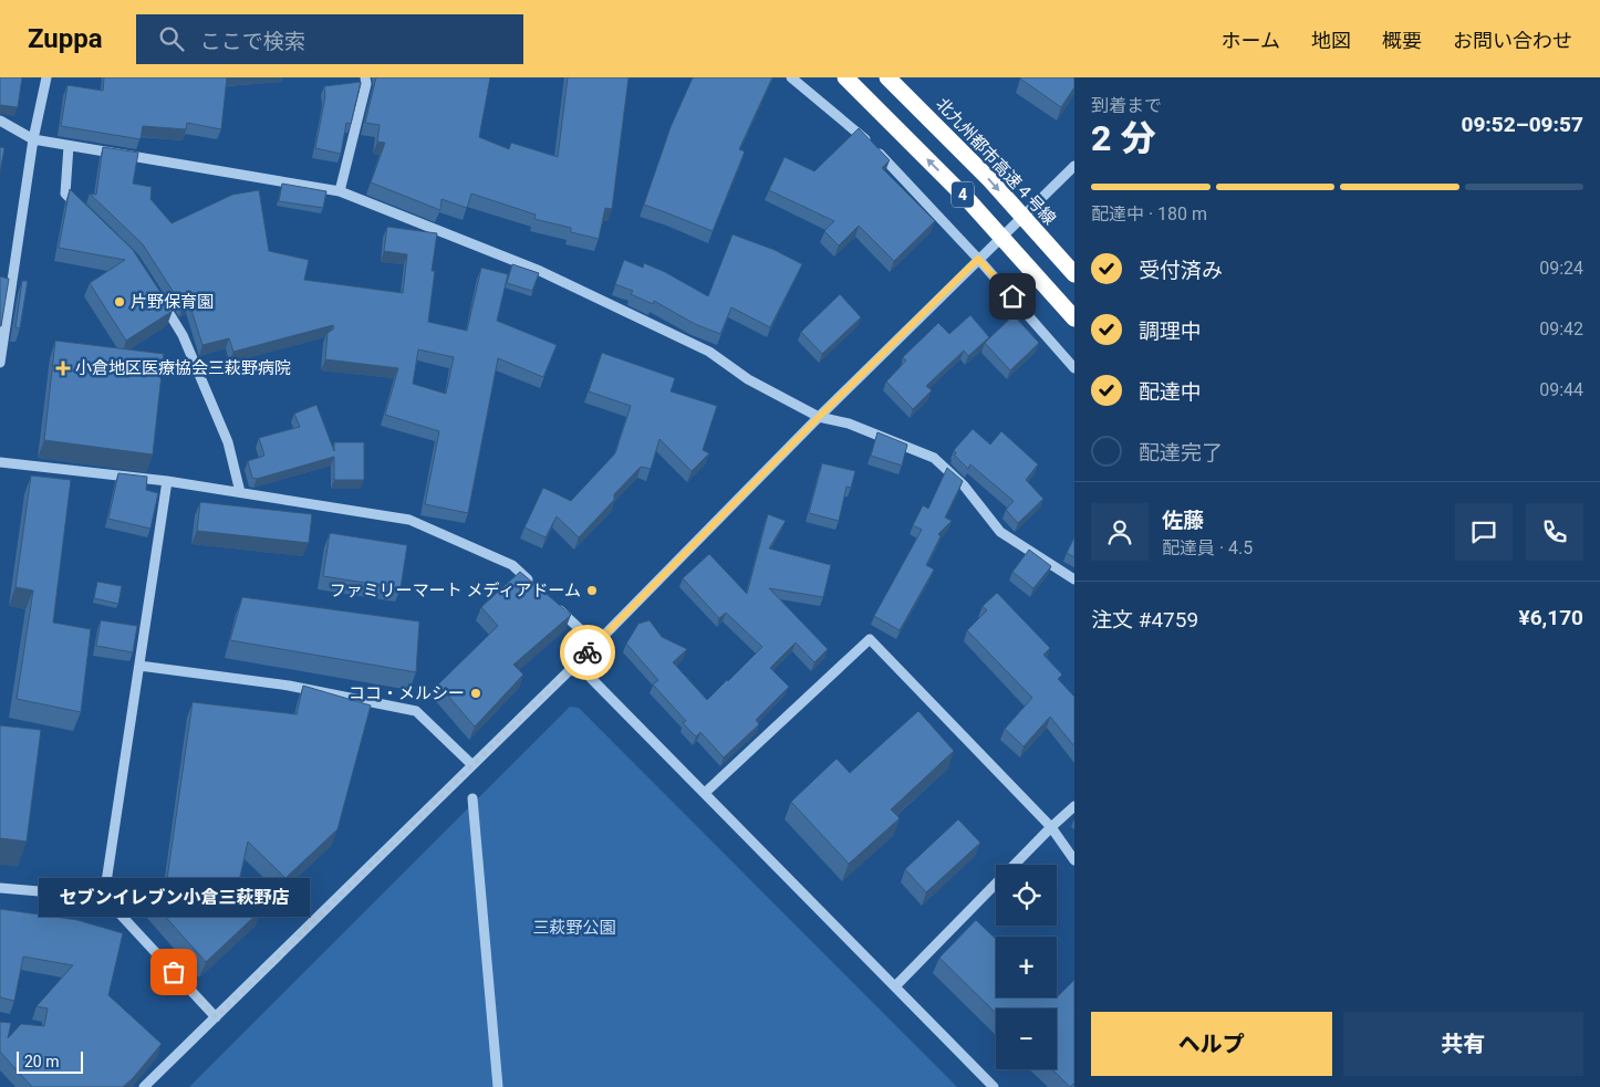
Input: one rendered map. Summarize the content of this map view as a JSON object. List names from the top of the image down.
{
  "streets": {
    "highway": ["北九州都市高速４号線", "4"]
  },
  "parks": ["三萩野公園"],
  "places": {
    "other": [
      "片野保育園",
      "ファミリーマート メディアドーム",
      "ココ・メルシー",
      "セブンイレブン小倉三萩野店"
    ],
    "health": ["小倉地区医療協会三萩野病院"]
  },
  "scale_bar": "20 m",
  "page": {
    "header": "Zuppa",
    "search": "ここで検索",
    "nav": [
      "ホーム",
      "地図",
      "概要",
      "お問い合わせ"
    ],
    "heading": ["2 分", "到着まで", "09:52–09:57"],
    "panel": [
      "佐藤",
      "配達員 · 4.5",
      "注文 #4759",
      "¥6,170"
    ],
    "bar": "配達中 · 180 m",
    "list": [
      ["受付済み", "09:24"],
      ["調理中", "09:42"],
      ["配達中", "09:44"],
      "配達完了"
    ],
    "map_buttons": ["+", "−"],
    "bubble": "セブンイレブン小倉三萩野店",
    "buttons": ["ヘルプ", "共有"],
    "scale": "20 m"
  }
}
